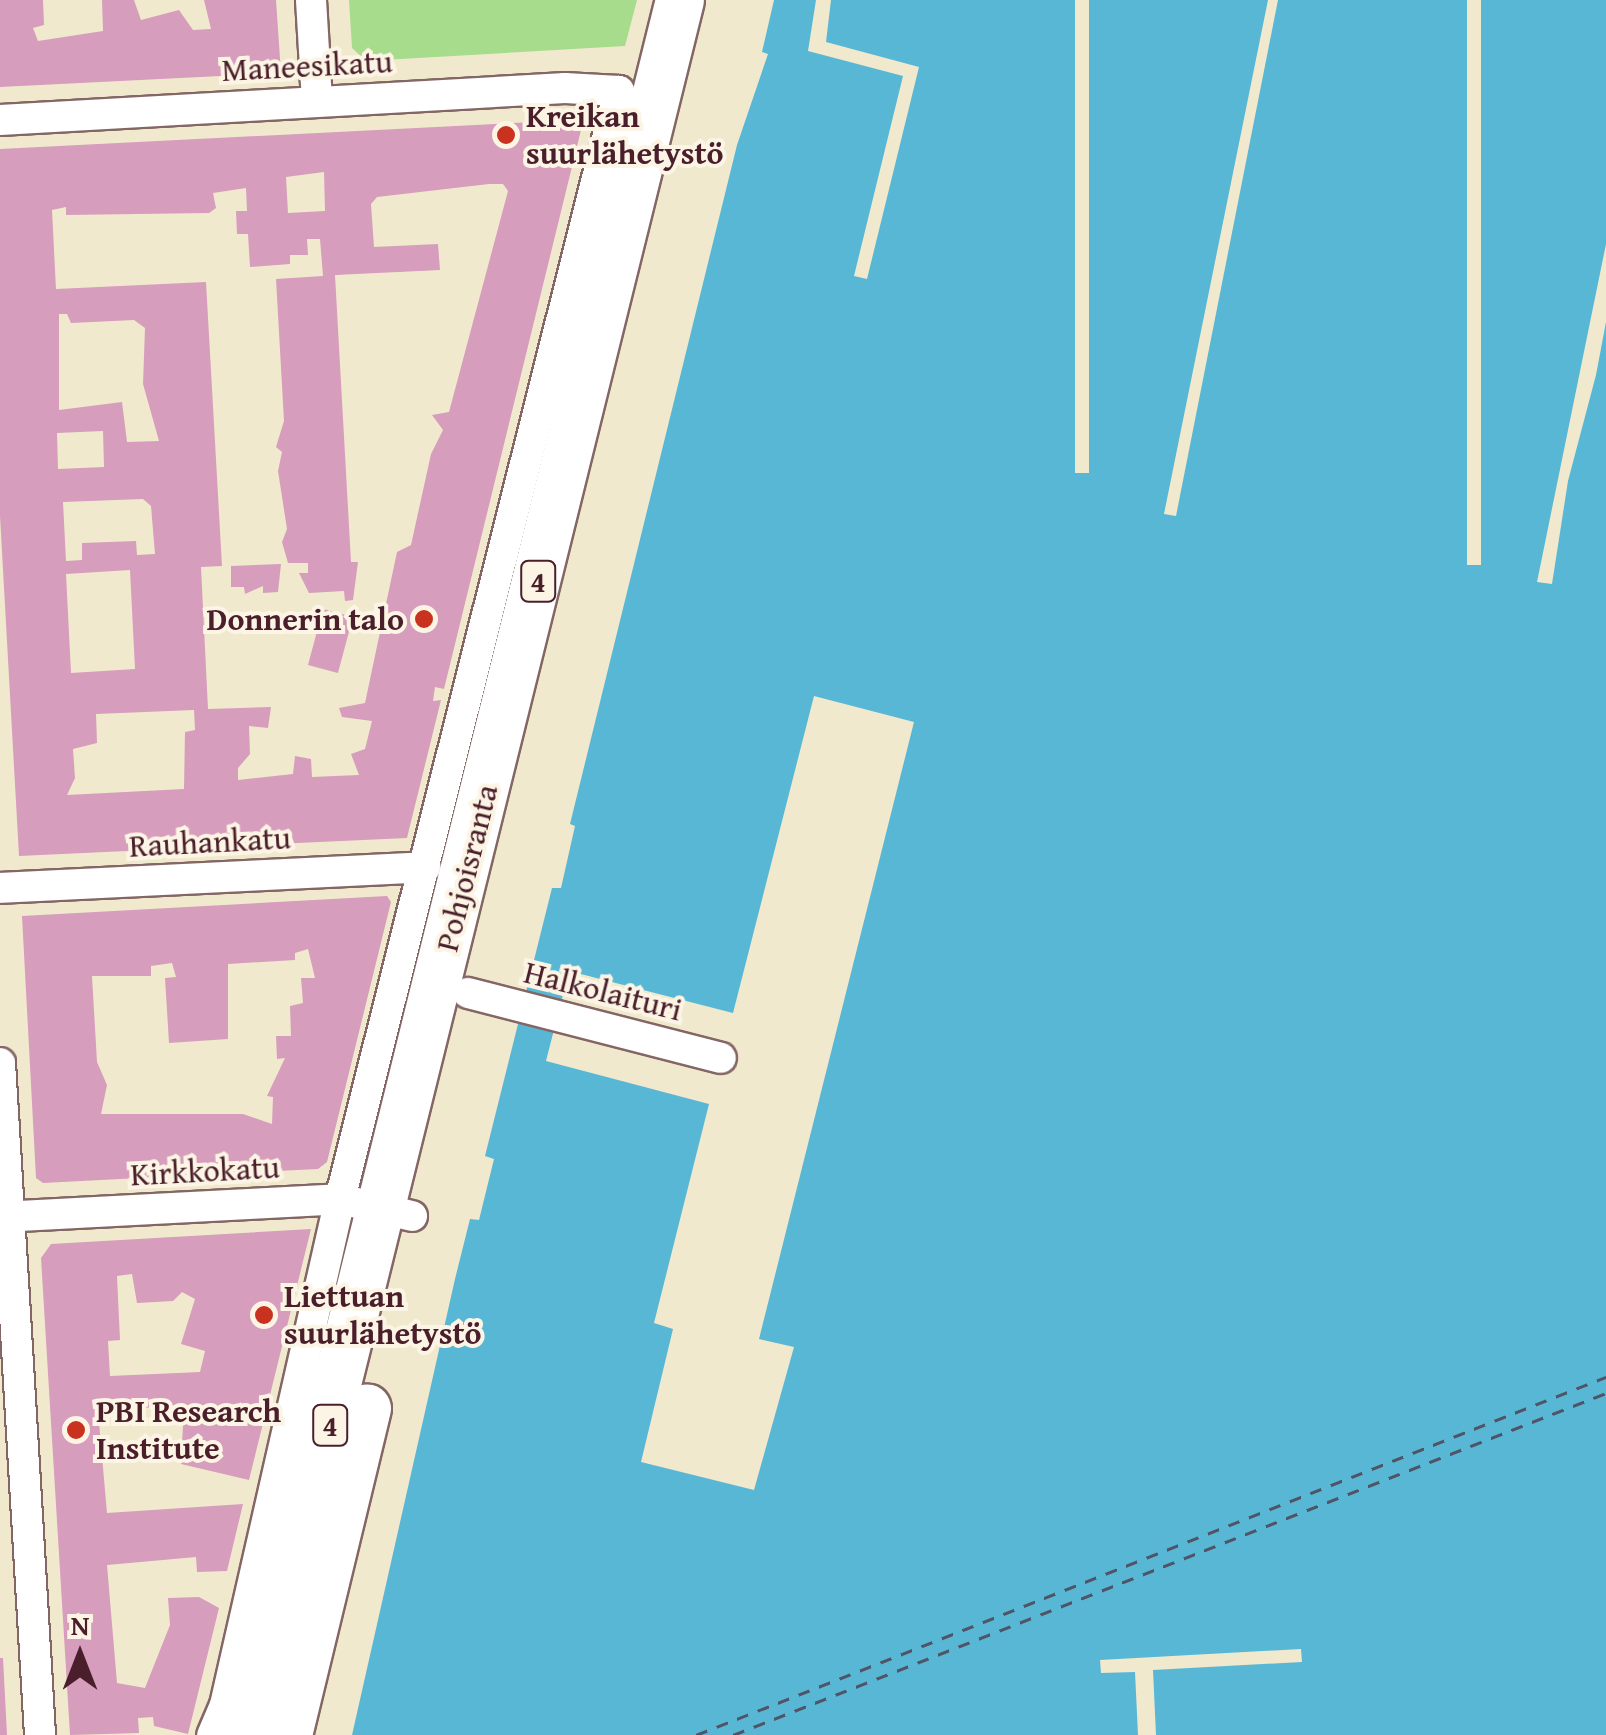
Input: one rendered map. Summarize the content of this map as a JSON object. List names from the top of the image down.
{
  "streets": {
    "main road": ["4", "Pohjoisranta"],
    "street": [
      "Maneesikatu",
      "Rauhankatu",
      "Halkolaituri",
      "Kirkkokatu"
    ]
  },
  "crossings": [
    ["Maneesikatu", "Pohjoisranta"],
    ["Rauhankatu", "Pohjoisranta"],
    ["Pohjoisranta", "Halkolaituri"],
    ["Pohjoisranta", "Kirkkokatu"]
  ],
  "places": [
    "Kreikan suurlähetystö",
    "Donnerin talo",
    "Liettuan suurlähetystö",
    "PBI Research Institute"
  ],
  "north": "top"
}
